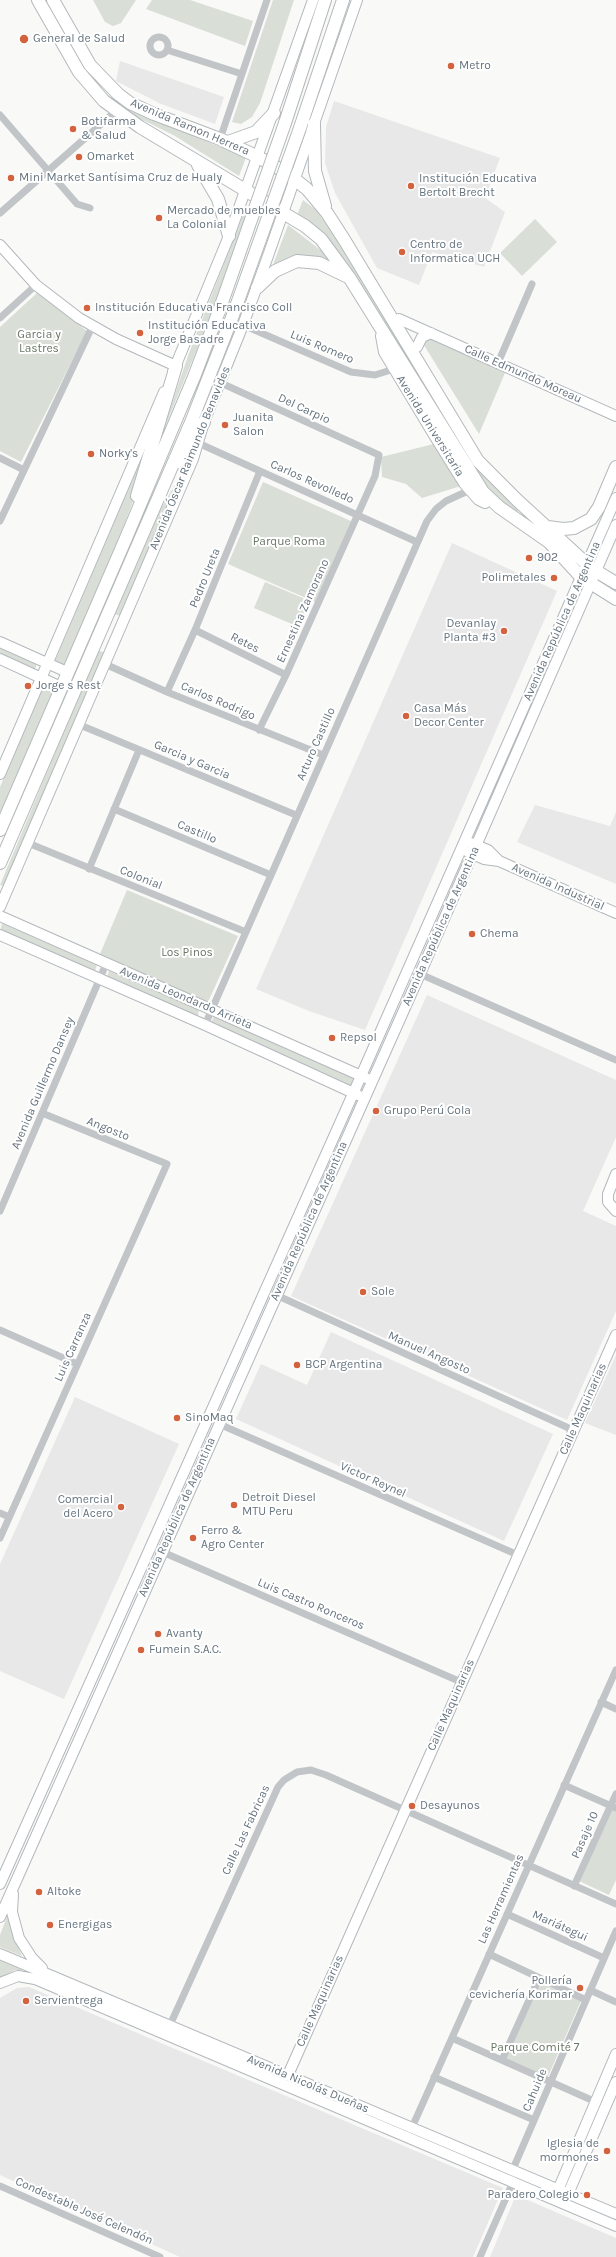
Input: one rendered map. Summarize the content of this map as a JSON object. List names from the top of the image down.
{
  "streets": {
    "main road": [
      "Avenida Ramon Herrera",
      "Calle Edmundo Moreau",
      "Avenida Universitaria",
      "Avenida Óscar Raimundo Benavides",
      "Avenida República de Argentina",
      "Avenida Industrial",
      "Avenida Leondardo Arrieta",
      "Calle Maquinarias",
      "Avenida Nicolás Dueñas"
    ],
    "street": [
      "Luis Romero",
      "Del Carpio",
      "Carlos Revolledo",
      "Pedro Ureta",
      "Ernestina Zamorano",
      "Retes",
      "Carlos Rodrigo",
      "Arturo Castillo",
      "Garcia y Garcia",
      "Castillo",
      "Colonial",
      "Avenida Guillermo Dansey",
      "Angosto",
      "Luis Carranza",
      "Manuel Angosto",
      "Victor Reynel",
      "Luis Castro Ronceros",
      "Calle Las Fabricas",
      "Pasaje 10",
      "Las Herramientas",
      "Mariátegui",
      "Cahuide",
      "Condestable José Celendón"
    ]
  },
  "crossings": [
    ["Avenida Ramon Herrera", "Avenida Universitaria"],
    ["Avenida Ramon Herrera", "Avenida Óscar Raimundo Benavides"],
    ["Luis Romero", "Avenida Universitaria"],
    ["Luis Romero", "Avenida Óscar Raimundo Benavides"],
    ["Calle Edmundo Moreau", "Avenida Universitaria"],
    ["Del Carpio", "Avenida Óscar Raimundo Benavides"],
    ["Del Carpio", "Ernestina Zamorano"],
    ["Avenida Universitaria", "Avenida Óscar Raimundo Benavides"],
    ["Avenida Universitaria", "Avenida República de Argentina"],
    ["Avenida Universitaria", "Arturo Castillo"],
    ["Avenida Óscar Raimundo Benavides", "Carlos Revolledo"],
    ["Avenida Óscar Raimundo Benavides", "Carlos Rodrigo"],
    ["Avenida Óscar Raimundo Benavides", "Garcia y Garcia"],
    ["Avenida Óscar Raimundo Benavides", "Colonial"],
    ["Carlos Revolledo", "Pedro Ureta"],
    ["Carlos Revolledo", "Ernestina Zamorano"],
    ["Carlos Revolledo", "Arturo Castillo"],
    ["Pedro Ureta", "Retes"],
    ["Pedro Ureta", "Carlos Rodrigo"],
    ["Ernestina Zamorano", "Retes"],
    ["Ernestina Zamorano", "Carlos Rodrigo"],
    ["Avenida República de Argentina", "Avenida Industrial"],
    ["Avenida República de Argentina", "Avenida Leondardo Arrieta"],
    ["Avenida República de Argentina", "Manuel Angosto"],
    ["Avenida República de Argentina", "Victor Reynel"],
    ["Avenida República de Argentina", "Luis Castro Ronceros"],
    ["Carlos Rodrigo", "Arturo Castillo"],
    ["Arturo Castillo", "Garcia y Garcia"],
    ["Arturo Castillo", "Castillo"],
    ["Arturo Castillo", "Colonial"],
    ["Arturo Castillo", "Avenida Leondardo Arrieta"],
    ["Avenida Leondardo Arrieta", "Avenida Guillermo Dansey"],
    ["Avenida Guillermo Dansey", "Angosto"],
    ["Angosto", "Luis Carranza"],
    ["Manuel Angosto", "Calle Maquinarias"],
    ["Calle Maquinarias", "Victor Reynel"],
    ["Calle Maquinarias", "Luis Castro Ronceros"],
    ["Calle Maquinarias", "Calle Las Fabricas"],
    ["Calle Maquinarias", "Avenida Nicolás Dueñas"],
    ["Calle Las Fabricas", "Pasaje 10"],
    ["Calle Las Fabricas", "Las Herramientas"],
    ["Calle Las Fabricas", "Avenida Nicolás Dueñas"],
    ["Las Herramientas", "Mariátegui"],
    ["Las Herramientas", "Avenida Nicolás Dueñas"],
    ["Mariátegui", "Cahuide"],
    ["Avenida Nicolás Dueñas", "Cahuide"]
  ],
  "parks": [
    "Garcia y Lastres",
    "Parque Roma",
    "Los Pinos",
    "Parque Comité 7"
  ],
  "places": [
    "General de Salud",
    "Metro",
    "Botifarma & Salud",
    "Omarket",
    "Mini Market Santísima Cruz de Hualy",
    "Institución Educativa Bertolt Brecht",
    "Mercado de muebles La Colonial",
    "Centro de Informatica UCH",
    "Institución Educativa Francisco Coll",
    "Institución Educativa Jorge Basadre",
    "Juanita Salon",
    "Norky's",
    "902",
    "Polimetales",
    "Devanlay Planta #3",
    "Jorge s Rest",
    "Casa Más Decor Center",
    "Chema",
    "Repsol",
    "Grupo Perú Cola",
    "Sole",
    "BCP Argentina",
    "SinoMaq",
    "Detroit Diesel MTU Peru",
    "Comercial del Acero",
    "Ferro & Agro Center",
    "Avanty",
    "Fumein S.A.C.",
    "Desayunos",
    "Altoke",
    "Energigas",
    "Pollería cevichería Korimar",
    "Servientrega",
    "Iglesia de mormones",
    "Paradero Colegio"
  ]
}
